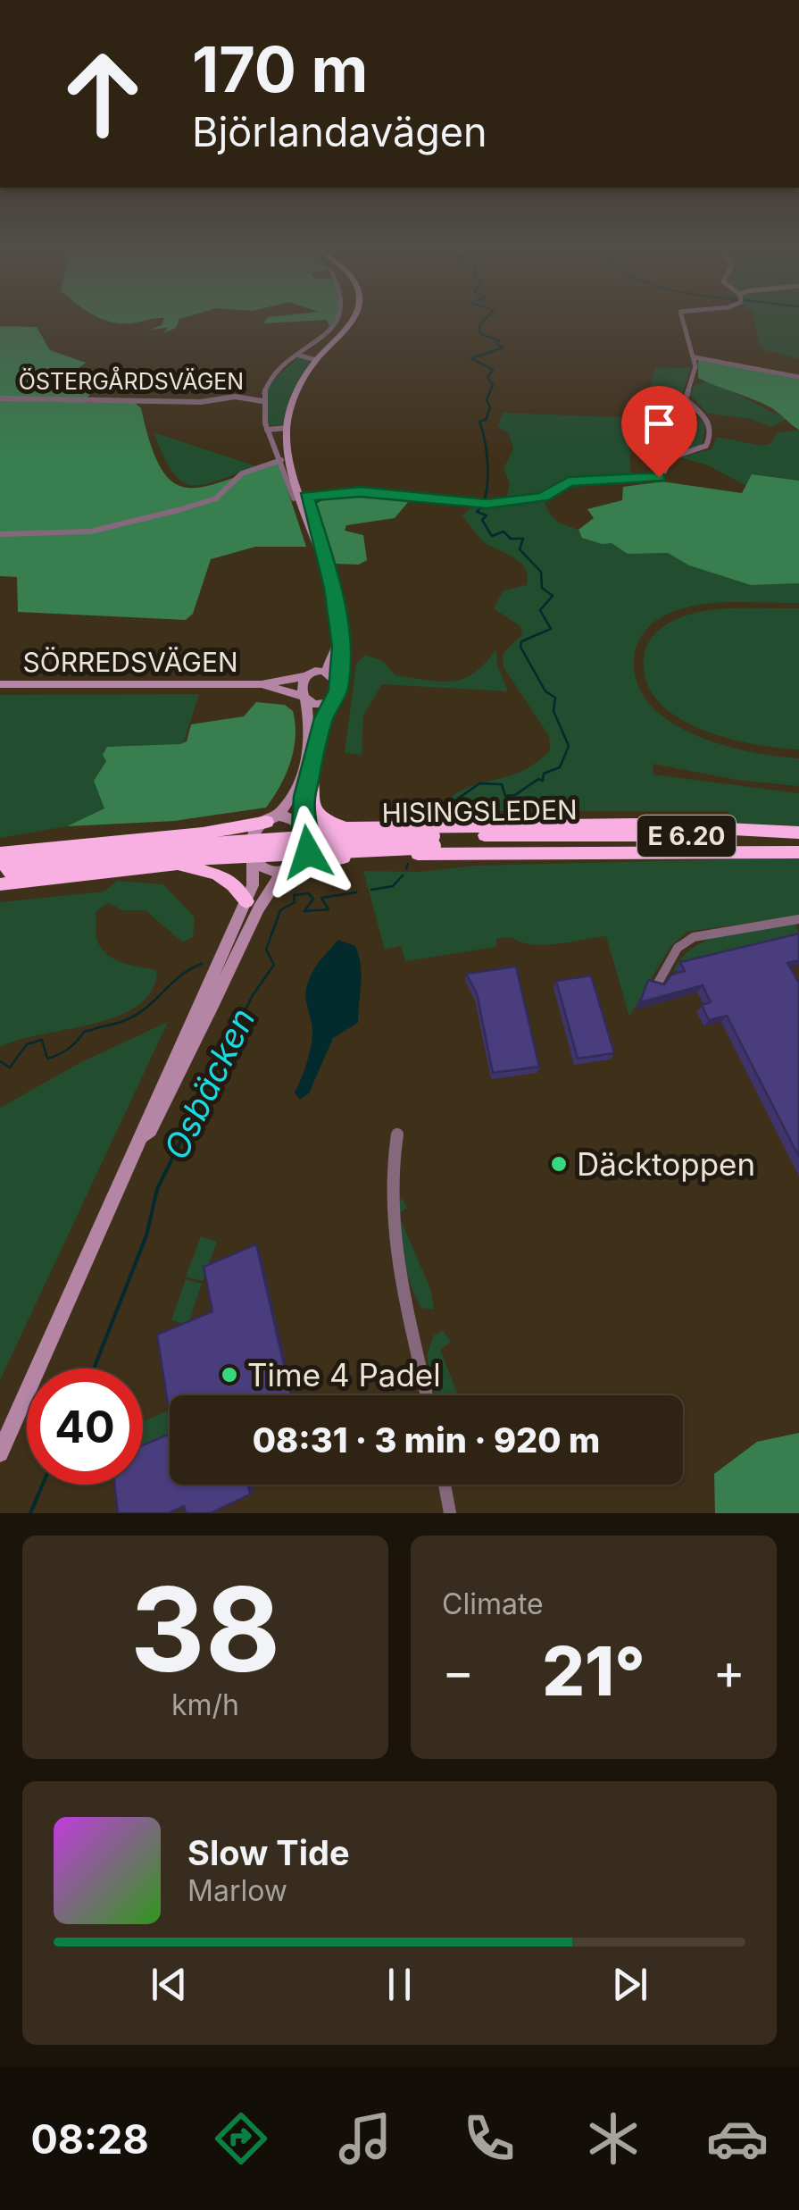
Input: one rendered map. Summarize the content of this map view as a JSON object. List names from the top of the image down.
{
  "streets": {
    "highway": ["HISINGSLEDEN", "E 6.20"],
    "street": ["ÖSTERGÅRDSVÄGEN", "SÖRREDSVÄGEN"]
  },
  "water": ["Osbäcken"],
  "places": ["Däcktoppen", "Time 4 Padel"],
  "page": {
    "turn": ["170 m", "Björlandavägen"],
    "limit": "40",
    "trip": "08:31 · 3 min · 920 m",
    "tile": [
      ["38", "km/h"],
      "Climate"
    ],
    "heat": ["−", "21°", "+"],
    "song": ["Slow Tide", "Marlow"],
    "tabs": "08:28"
  }
}
